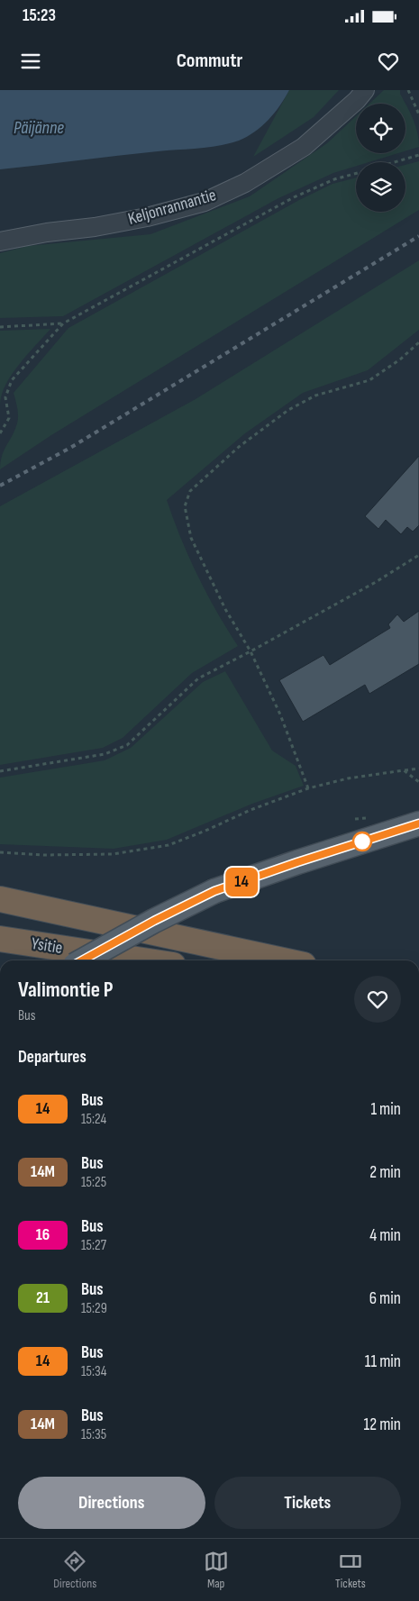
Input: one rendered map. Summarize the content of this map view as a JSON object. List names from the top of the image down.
{
  "streets": {
    "highway": ["Ysitie"],
    "street": ["Keljonrannantie"]
  },
  "water": ["Päijänne"],
  "lines": ["bus line 14"],
  "page": {
    "status": "15:23",
    "header": "Commutr",
    "on_map": "14",
    "heading": [
      ["Valimontie P", "Bus"],
      "Departures"
    ],
    "list": [
      {
        "mark": "14",
        "name": "Bus",
        "note": "15:24",
        "value": "1 min"
      },
      {
        "mark": "14M",
        "name": "Bus",
        "note": "15:25",
        "value": "2 min"
      },
      {
        "mark": "16",
        "name": "Bus",
        "note": "15:27",
        "value": "4 min"
      },
      {
        "mark": "21",
        "name": "Bus",
        "note": "15:29",
        "value": "6 min"
      },
      {
        "mark": "14",
        "name": "Bus",
        "note": "15:34",
        "value": "11 min"
      },
      {
        "mark": "14M",
        "name": "Bus",
        "note": "15:35",
        "value": "12 min"
      }
    ],
    "buttons": ["Directions", "Tickets"],
    "tabs": ["Directions", "Map", "Tickets"]
  }
}
